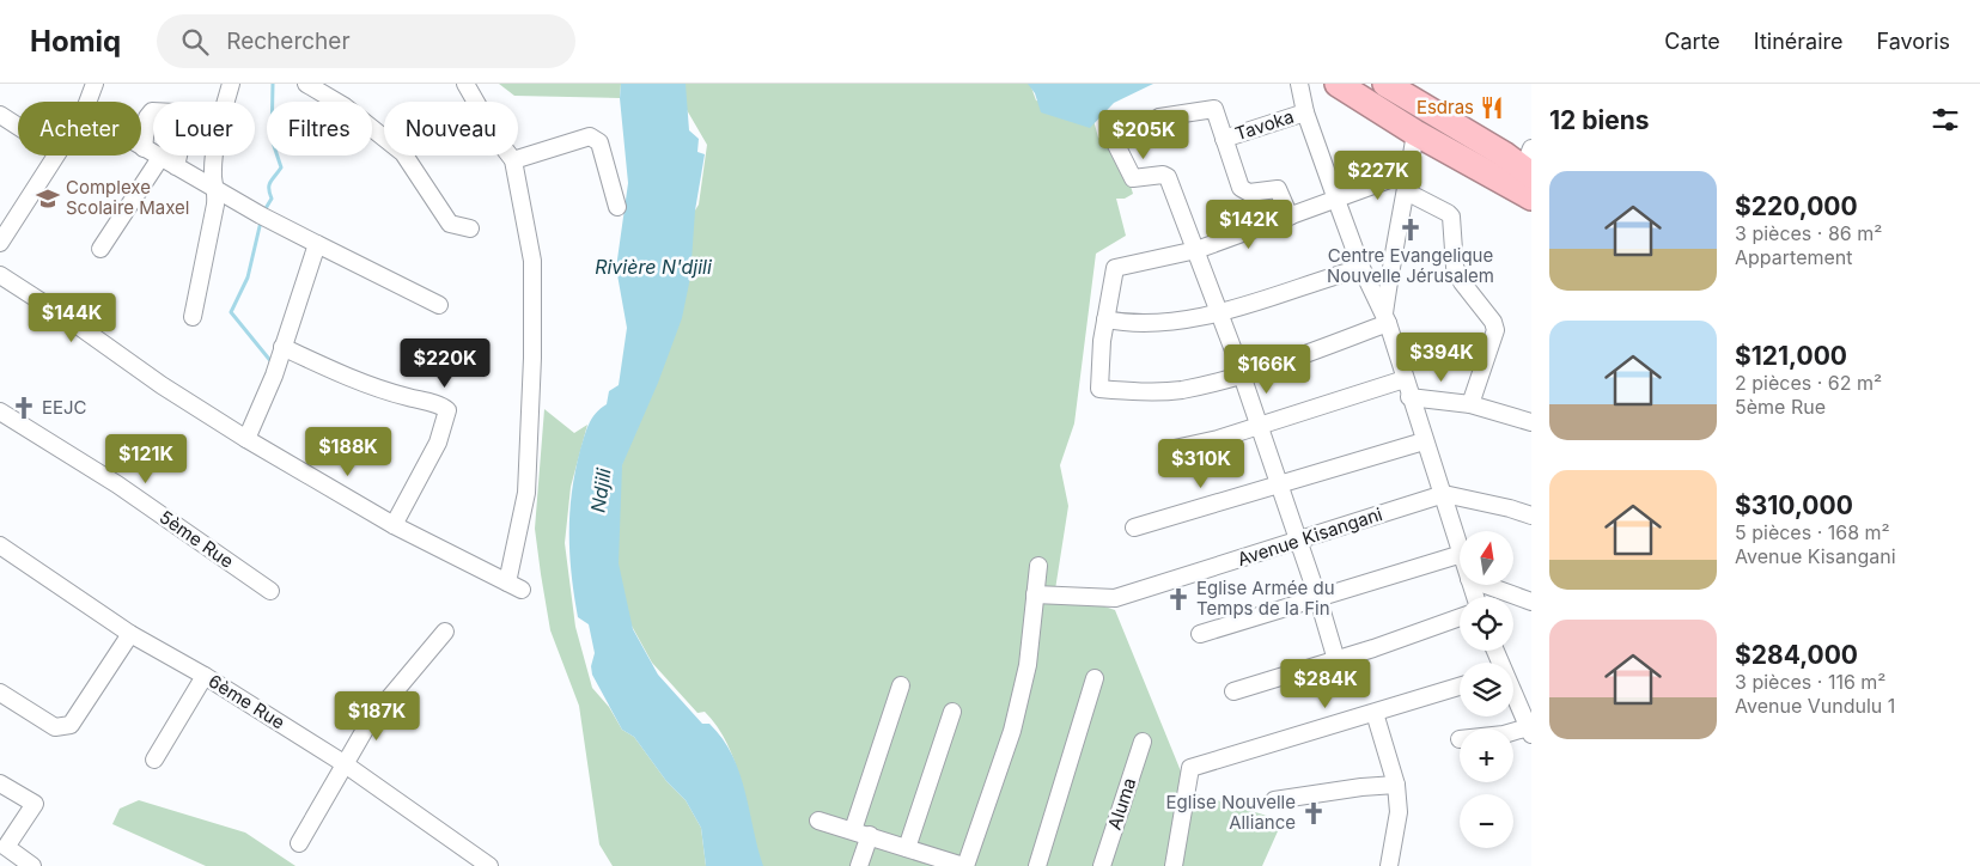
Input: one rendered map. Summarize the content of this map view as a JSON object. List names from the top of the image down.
{
  "streets": {
    "street": [
      "Tavoka",
      "Avenue Kisangani",
      "5ème Rue",
      "6ème Rue",
      "Aluma"
    ]
  },
  "water": ["Rivière N'djili", "Ndjili"],
  "places": {
    "restaurant": ["Esdras"],
    "school or university": ["Complexe Scolaire Maxel"],
    "church": [
      "Centre Evangelique Nouvelle Jérusalem",
      "EEJC",
      "Eglise Armée du Temps de la Fin",
      "Eglise Nouvelle Alliance"
    ]
  },
  "north": "top",
  "page": {
    "header": "Homiq",
    "search": "Rechercher",
    "nav": ["Carte", "Itinéraire", "Favoris"],
    "heading": "12 biens",
    "chip": [
      "Acheter",
      "Louer",
      "Filtres",
      "Nouveau"
    ],
    "price": [
      "$205K",
      "$227K",
      "$142K",
      "$144K",
      "$394K",
      "$220K",
      "$166K",
      "$188K",
      "$121K",
      "$310K",
      "$284K",
      "$187K"
    ],
    "list": [
      {
        "name": "$220,000",
        "note": "3 pièces · 86 m² · Appartement"
      },
      {
        "name": "$121,000",
        "note": "2 pièces · 62 m² · 5ème Rue"
      },
      {
        "name": "$310,000",
        "note": "5 pièces · 168 m² · Avenue Kisangani"
      },
      {
        "name": "$284,000",
        "note": "3 pièces · 116 m² · Avenue Vundulu 1"
      }
    ],
    "map_buttons": ["+", "−"]
  }
}
